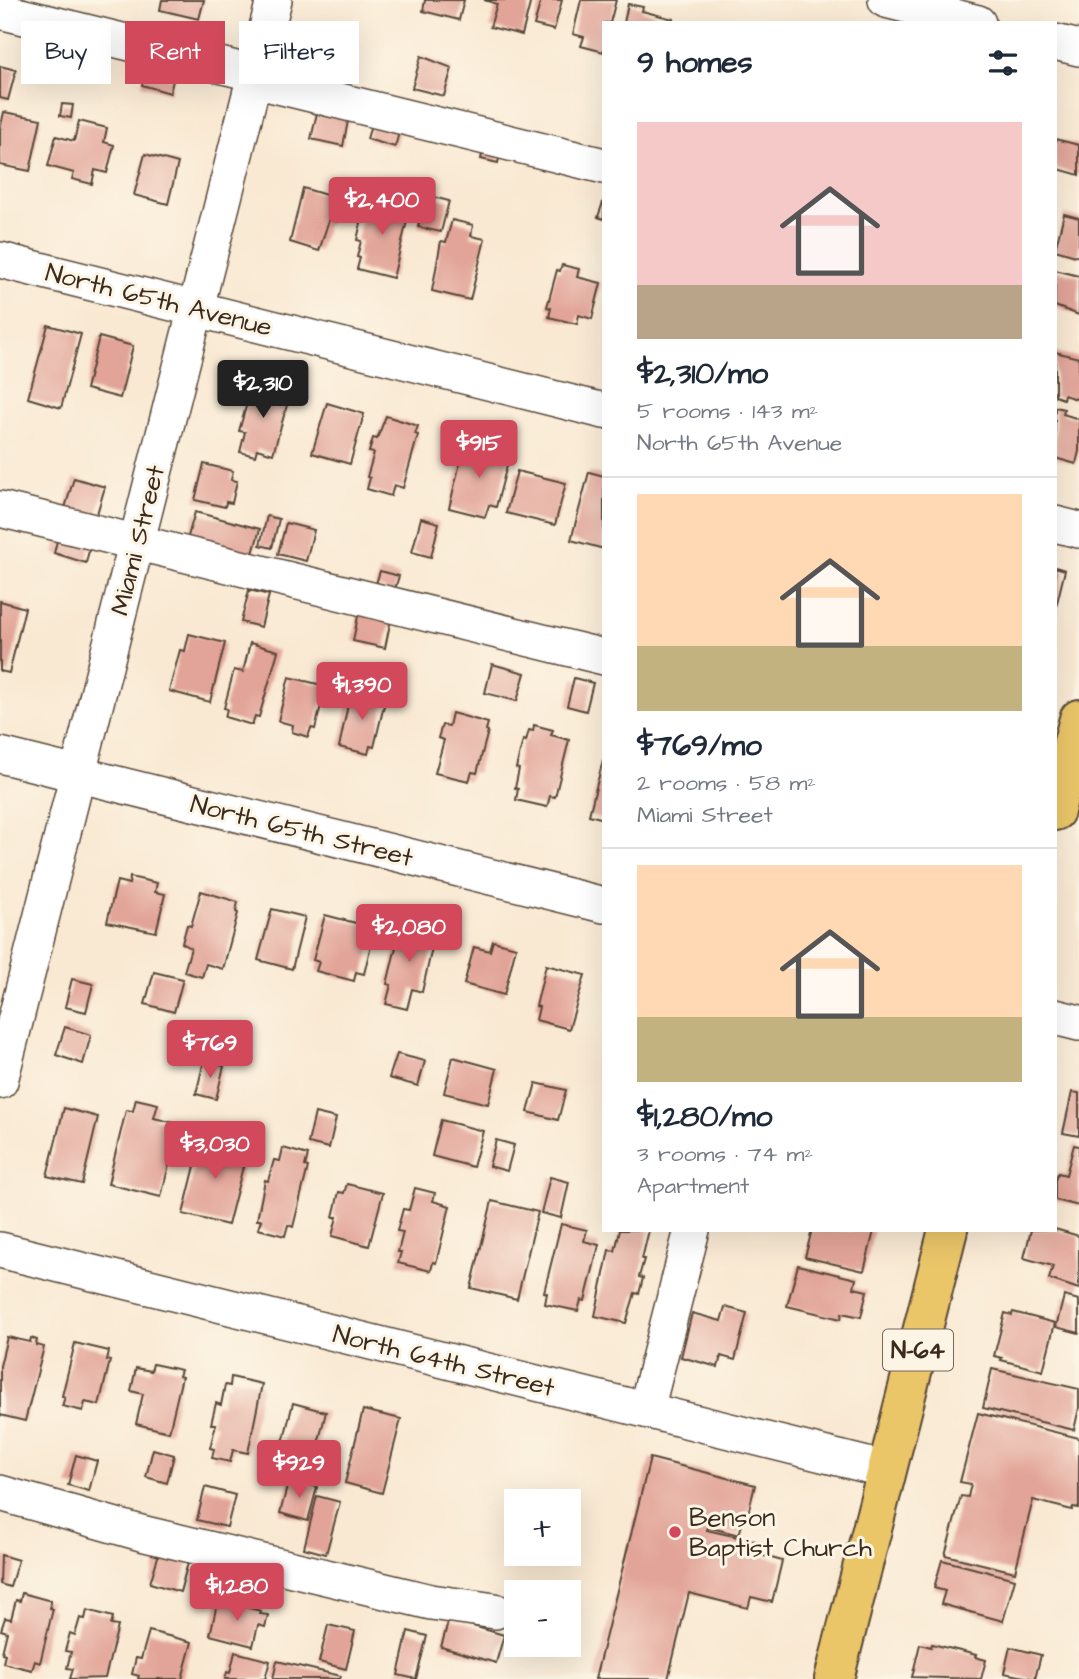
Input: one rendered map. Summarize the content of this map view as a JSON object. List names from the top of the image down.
{
  "streets": {
    "main road": ["N-64"],
    "street": [
      "North 65th Avenue",
      "Miami Street",
      "North 65th Street",
      "North 64th Street"
    ]
  },
  "crossings": [
    ["North 65th Avenue", "Miami Street"],
    ["Miami Street", "North 65th Street"],
    ["N-64", "North 64th Street"]
  ],
  "places": ["Benson Baptist Church"],
  "page": {
    "chip": ["Buy", "Rent", "Filters"],
    "heading": "9 homes",
    "list": [
      {
        "name": "$2,310/mo",
        "note": "5 rooms · 143 m² · North 65th Avenue"
      },
      {
        "name": "$769/mo",
        "note": "2 rooms · 58 m² · Miami Street"
      },
      {
        "name": "$1,280/mo",
        "note": "3 rooms · 74 m² · Apartment"
      }
    ],
    "price": [
      "$2,400",
      "$2,310",
      "$915",
      "$1,390",
      "$2,080",
      "$769",
      "$3,030",
      "$929",
      "$1,280"
    ],
    "map_buttons": ["+", "−"]
  }
}
